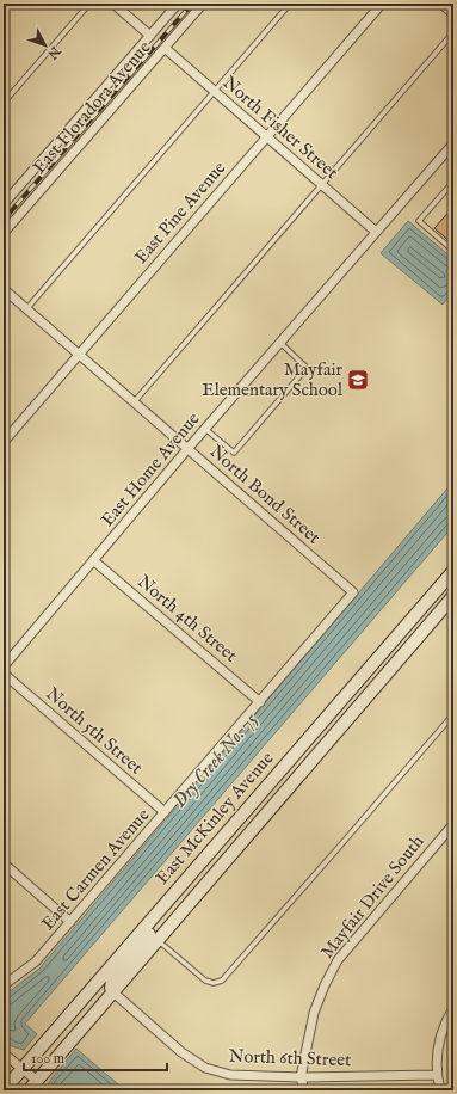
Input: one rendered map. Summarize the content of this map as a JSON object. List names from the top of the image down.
{
  "streets": {
    "main road": ["East McKinley Avenue"],
    "street": [
      "East Floradora Avenue",
      "North Fisher Street",
      "East Pine Avenue",
      "East Home Avenue",
      "North Bond Street",
      "North 4th Street",
      "North 5th Street",
      "East Carmen Avenue",
      "Mayfair Drive South",
      "North 6th Street"
    ]
  },
  "crossings": [
    ["East Floradora Avenue", "North Fisher Street"],
    ["North Fisher Street", "East Pine Avenue"],
    ["North Fisher Street", "East Home Avenue"],
    ["East Pine Avenue", "North Bond Street"],
    ["East Home Avenue", "North Bond Street"],
    ["East Home Avenue", "North 4th Street"],
    ["North Bond Street", "East Carmen Avenue"],
    ["North 4th Street", "East Carmen Avenue"],
    ["North 5th Street", "East Carmen Avenue"],
    ["East McKinley Avenue", "North 6th Street"],
    ["Mayfair Drive South", "North 6th Street"]
  ],
  "water": ["Dry Creek No. 75"],
  "places": {
    "school or university": ["Mayfair Elementary School"]
  },
  "scale_bar": "100 m",
  "north": "bottom right"
}
